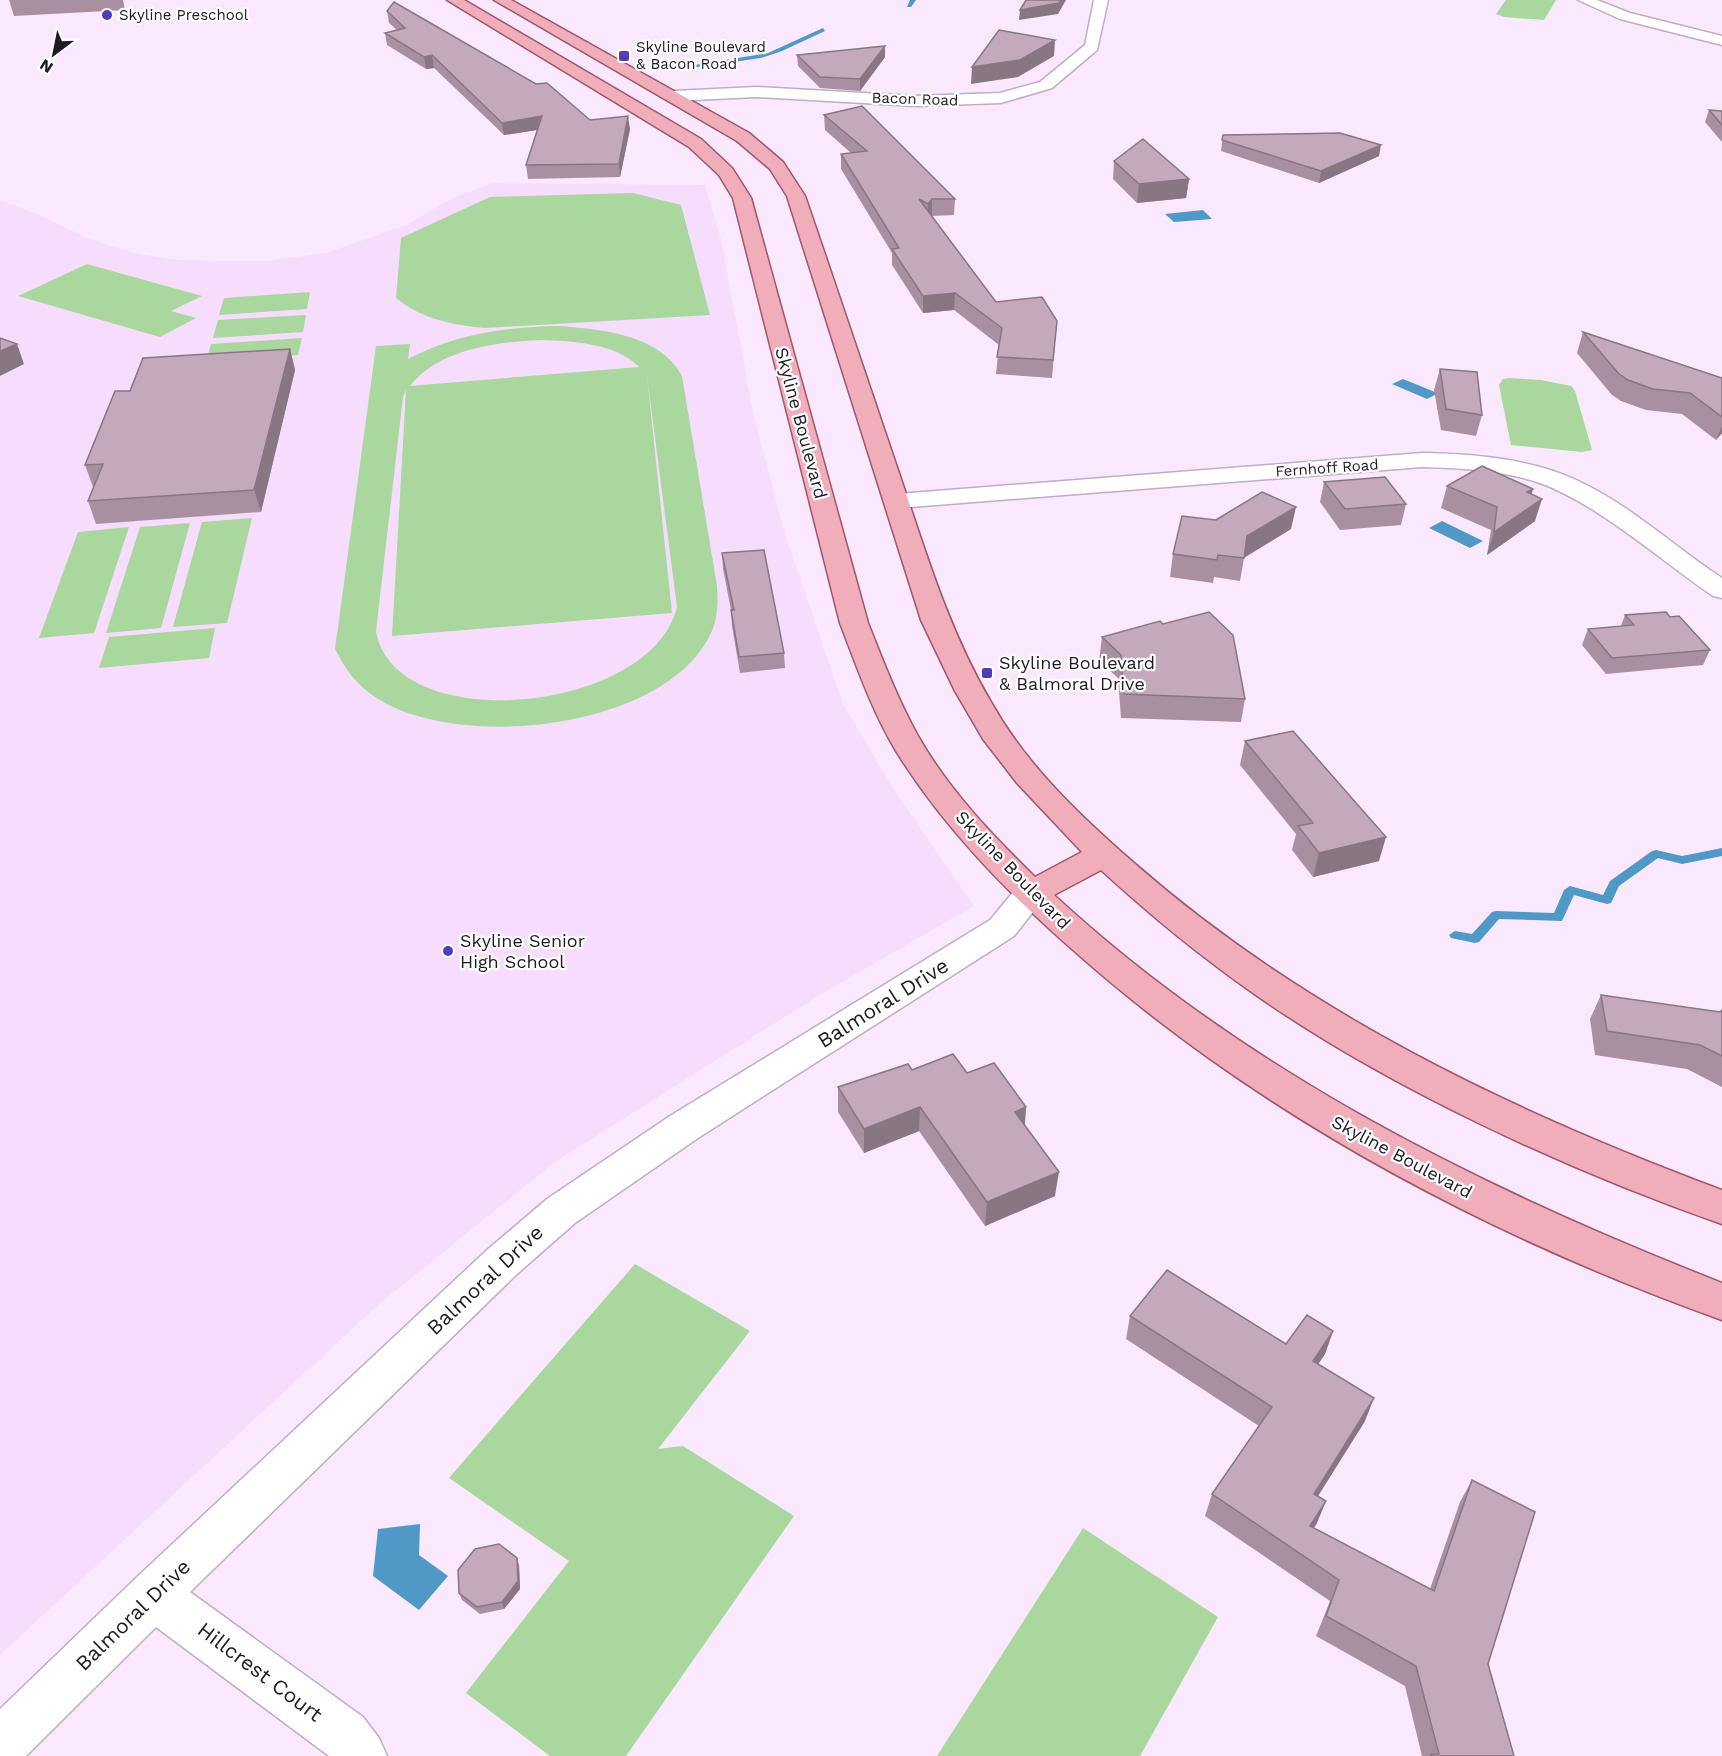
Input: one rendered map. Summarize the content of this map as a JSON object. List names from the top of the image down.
{
  "streets": {
    "main road": ["Skyline Boulevard"],
    "street": [
      "Bacon Road",
      "Fernhoff Road",
      "Balmoral Drive",
      "Hillcrest Court"
    ]
  },
  "crossings": [
    ["Skyline Boulevard", "Balmoral Drive"],
    ["Balmoral Drive", "Hillcrest Court"]
  ],
  "places": {
    "other": ["Skyline Preschool", "Skyline Senior High School"],
    "transit": ["Skyline Boulevard & Bacon Road", "Skyline Boulevard & Balmoral Drive"]
  },
  "north": "bottom left"
}
